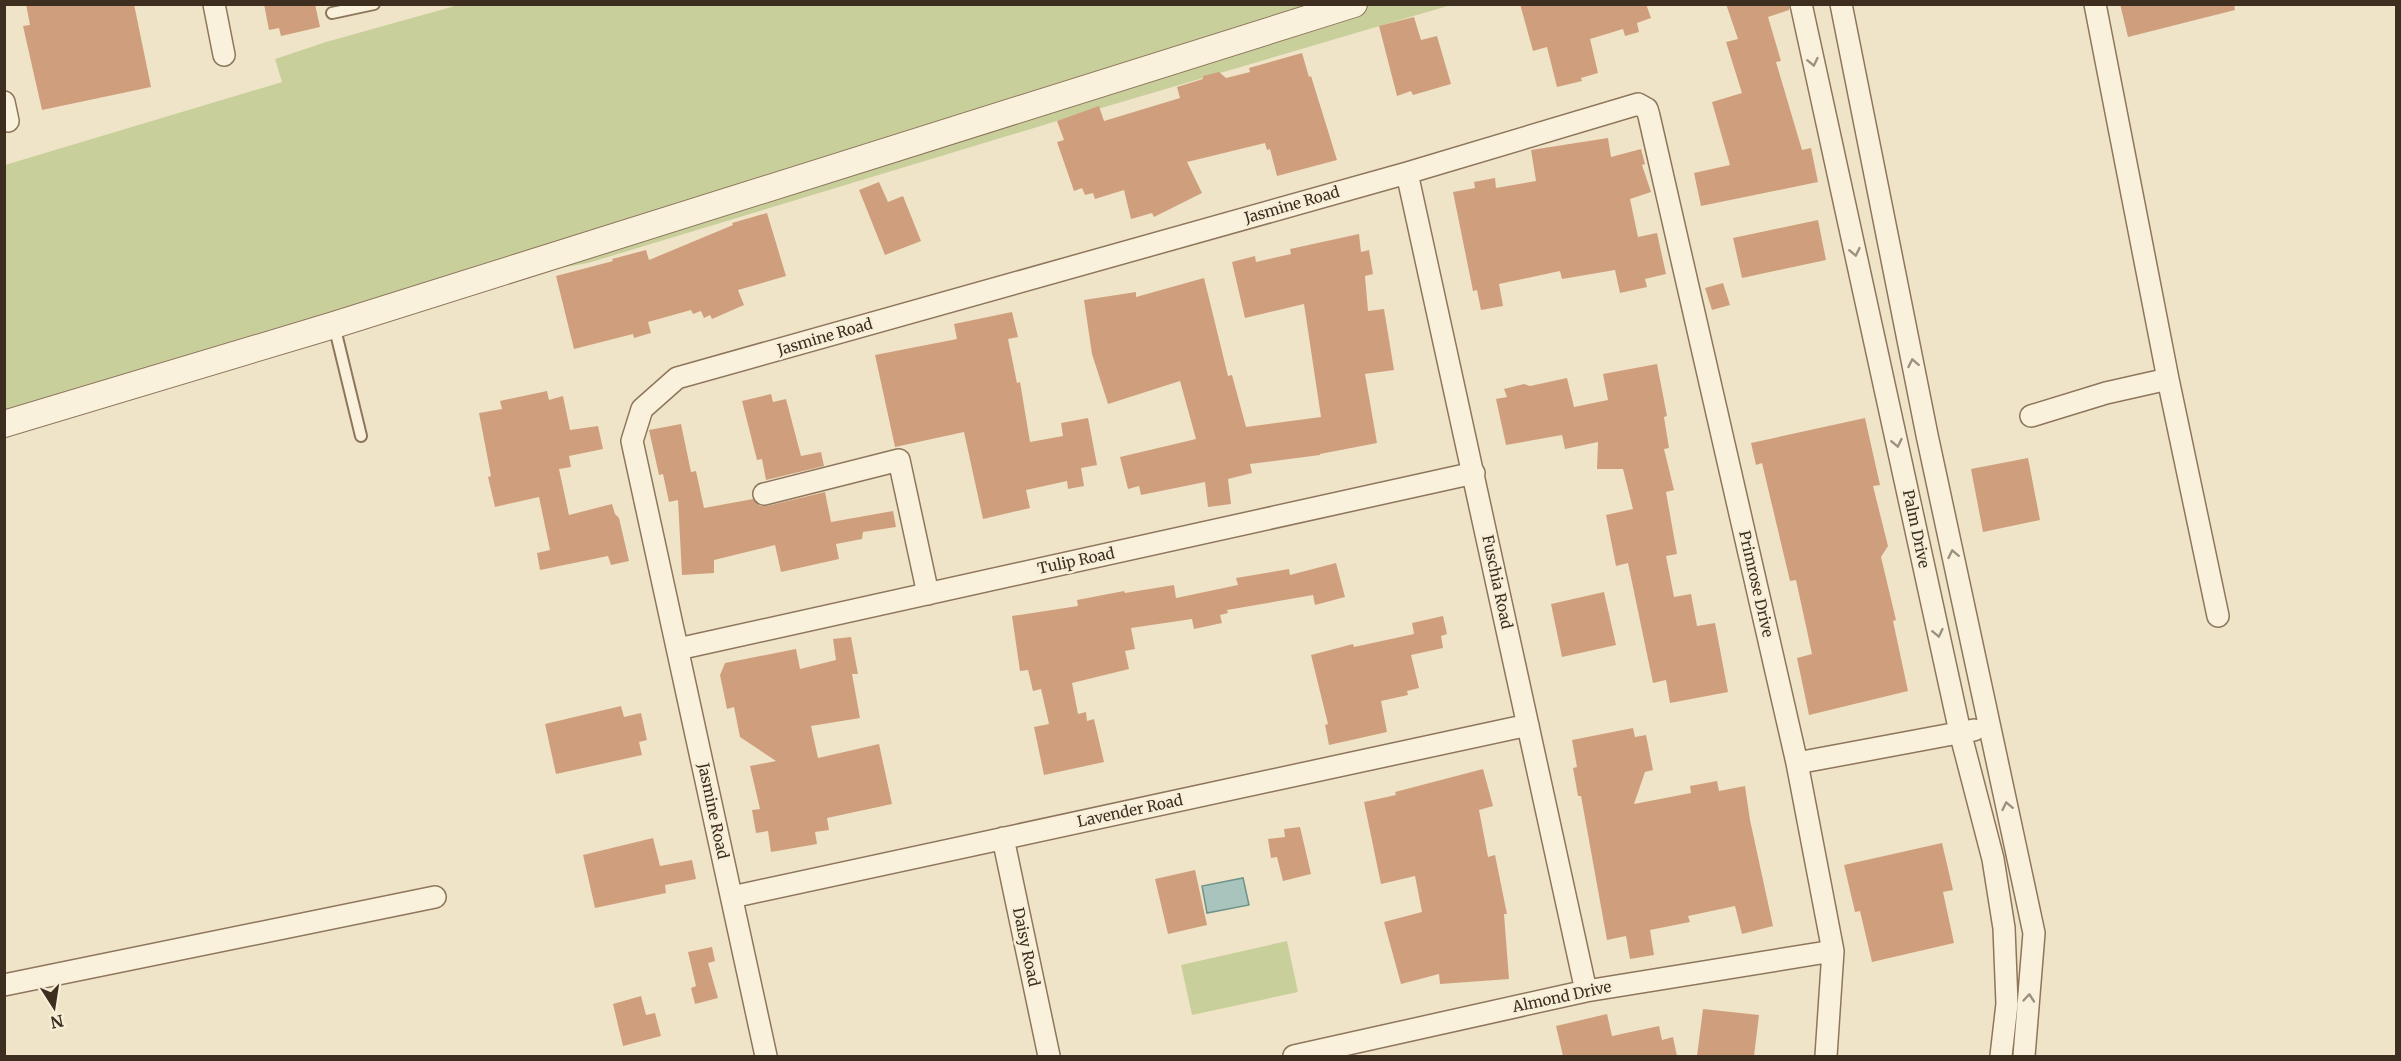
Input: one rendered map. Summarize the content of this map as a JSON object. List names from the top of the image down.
{
  "streets": {
    "street": [
      "Jasmine Road",
      "Palm Drive",
      "Tulip Road",
      "Fuschia Road",
      "Primrose Drive",
      "Lavender Road",
      "Daisy Road",
      "Almond Drive"
    ]
  },
  "crossings": [
    ["Jasmine Road", "Tulip Road"],
    ["Jasmine Road", "Fuschia Road"],
    ["Jasmine Road", "Primrose Drive"],
    ["Jasmine Road", "Lavender Road"],
    ["Tulip Road", "Fuschia Road"],
    ["Fuschia Road", "Lavender Road"],
    ["Fuschia Road", "Almond Drive"],
    ["Primrose Drive", "Almond Drive"],
    ["Lavender Road", "Daisy Road"]
  ],
  "north": "bottom"
}
